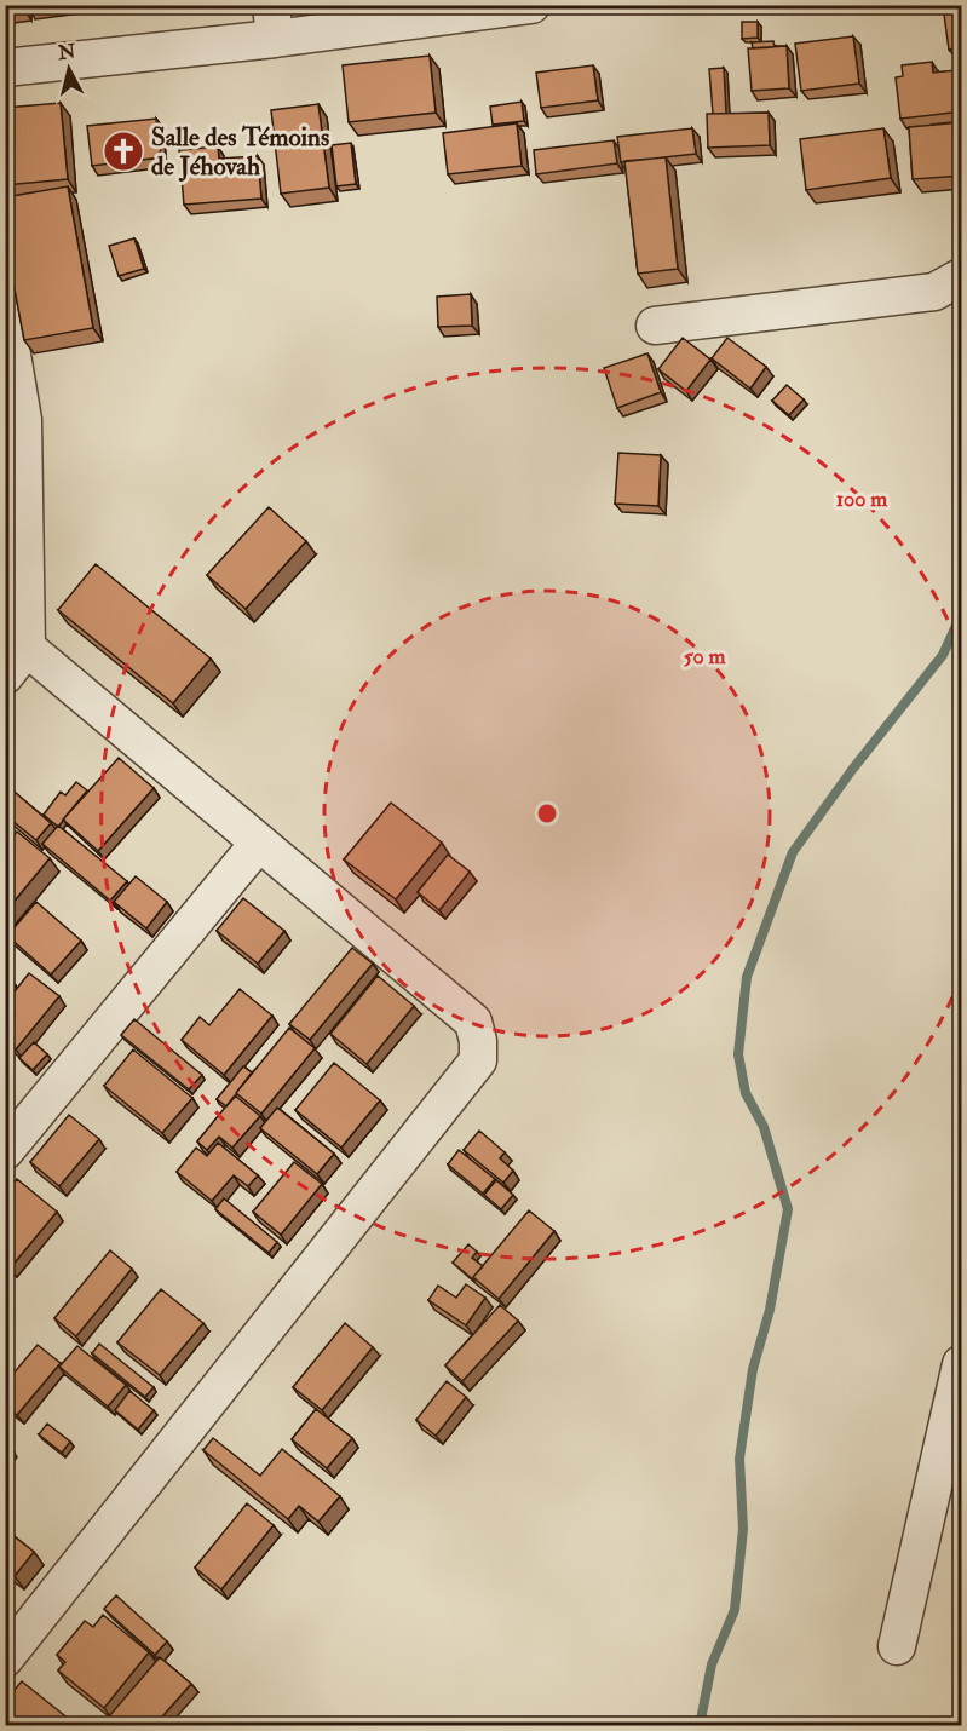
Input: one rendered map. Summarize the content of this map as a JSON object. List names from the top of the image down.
{
  "places": {
    "church": ["Salle des Témoins de Jéhovah"]
  },
  "north": "top",
  "rings": ["100 m", "50 m"]
}
